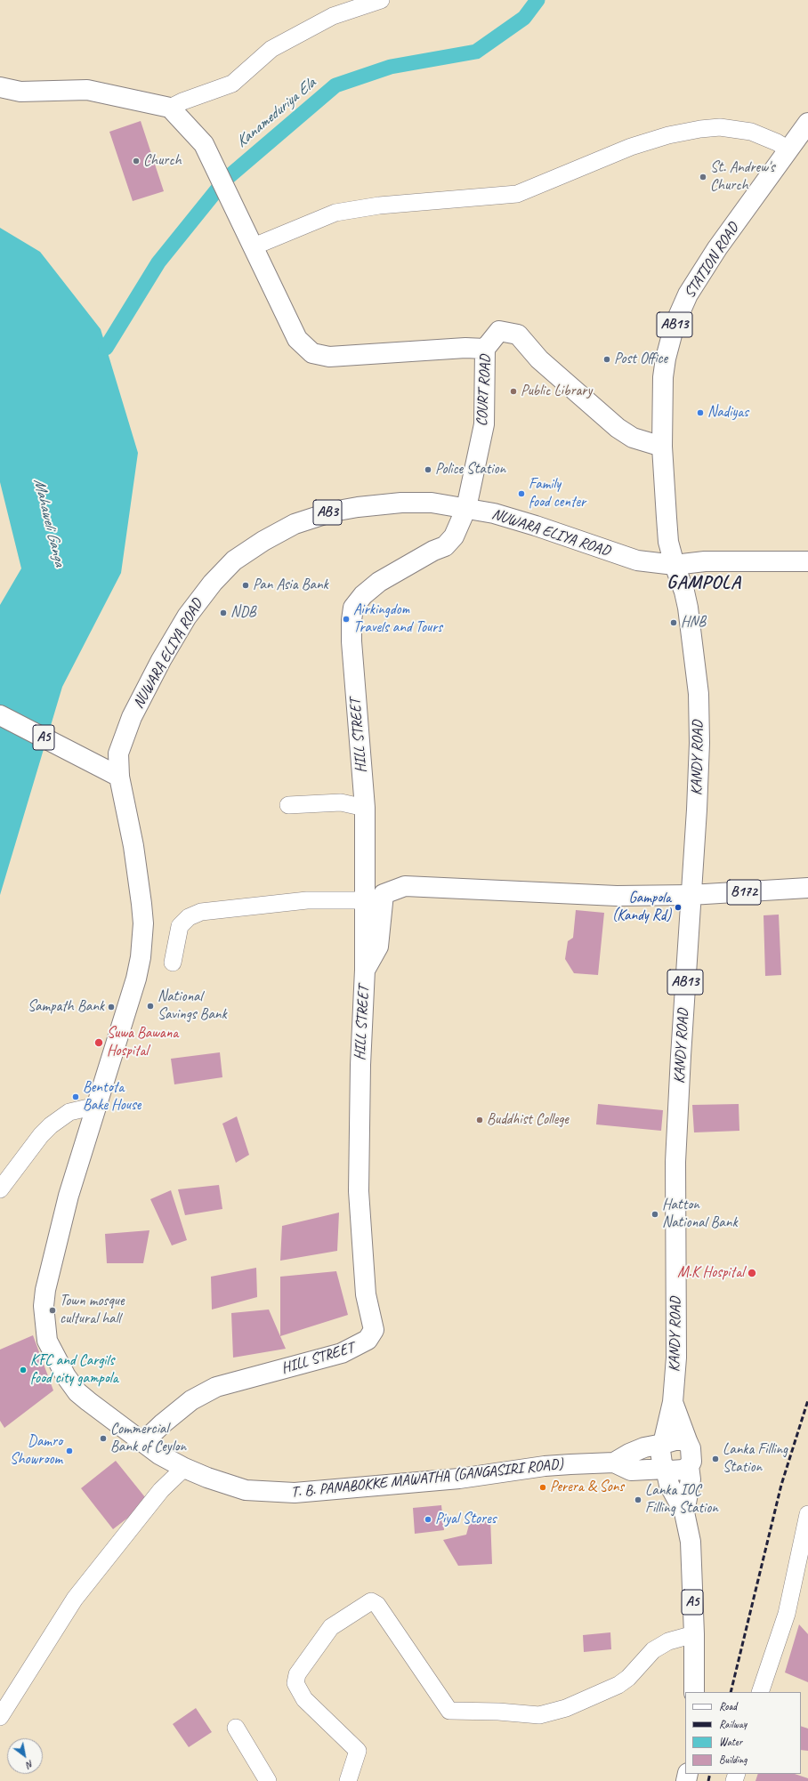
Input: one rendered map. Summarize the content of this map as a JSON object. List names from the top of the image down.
{
  "streets": {
    "main road": [
      "STATION ROAD",
      "AB13",
      "COURT ROAD",
      "AB3",
      "NUWARA ELIYA ROAD",
      "HILL STREET",
      "A5",
      "KANDY ROAD",
      "B172",
      "T. B. PANABOKKE MAWATHA (GANGASIRI ROAD)"
    ]
  },
  "crossings": [
    ["STATION ROAD", "COURT ROAD"],
    ["STATION ROAD", "NUWARA ELIYA ROAD"],
    ["STATION ROAD", "KANDY ROAD"],
    ["COURT ROAD", "NUWARA ELIYA ROAD"],
    ["COURT ROAD", "HILL STREET"],
    ["NUWARA ELIYA ROAD", "HILL STREET"],
    ["NUWARA ELIYA ROAD", "A5"],
    ["NUWARA ELIYA ROAD", "KANDY ROAD"],
    ["NUWARA ELIYA ROAD", "T. B. PANABOKKE MAWATHA (GANGASIRI ROAD)"],
    ["HILL STREET", "T. B. PANABOKKE MAWATHA (GANGASIRI ROAD)"],
    ["A5", "KANDY ROAD"],
    ["A5", "T. B. PANABOKKE MAWATHA (GANGASIRI ROAD)"],
    ["KANDY ROAD", "B172"],
    ["KANDY ROAD", "T. B. PANABOKKE MAWATHA (GANGASIRI ROAD)"]
  ],
  "districts": ["GAMPOLA"],
  "water": ["Kanameduriya Ela", "Mahaweli Ganga"],
  "places": [
    "Church",
    "St. Andrew's Church",
    "Post Office",
    "Public Library",
    "Nadiyas",
    "Police Station",
    "Family food center",
    "Pan Asia Bank",
    "NDB",
    "Airkingdom Travels and Tours",
    "HNB",
    "Gampola (Kandy Rd)",
    "National Savings Bank",
    "Sampath Bank",
    "Suwa Bawana Hospital",
    "Bentota Bake House",
    "Buddhist College",
    "Hatton National Bank",
    "M.K Hospital",
    "Town mosque cultural hall",
    "KFC and Cargils food city gampola",
    "Commercial Bank of Ceylon",
    "Damro Showroom",
    "Lanka Filling Station",
    "Perera & Sons",
    "Lanka IOC Filling Station",
    "Piyal Stores"
  ],
  "legend": [
    "Road",
    "Railway",
    "Water",
    "Building"
  ],
  "north": "bottom right"
}
